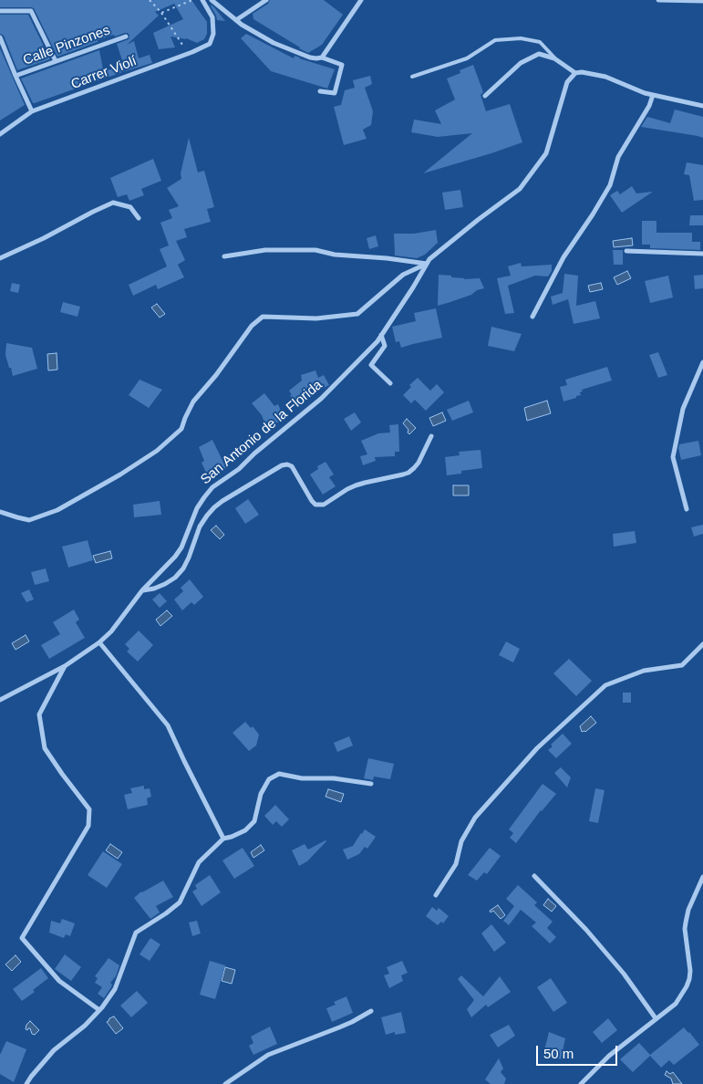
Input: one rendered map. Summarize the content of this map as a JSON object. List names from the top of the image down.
{
  "streets": {
    "street": ["Calle Pinzones", "Carrer Violí", "San Antonio de la Florida"]
  },
  "scale_bar": "50 m"
}
